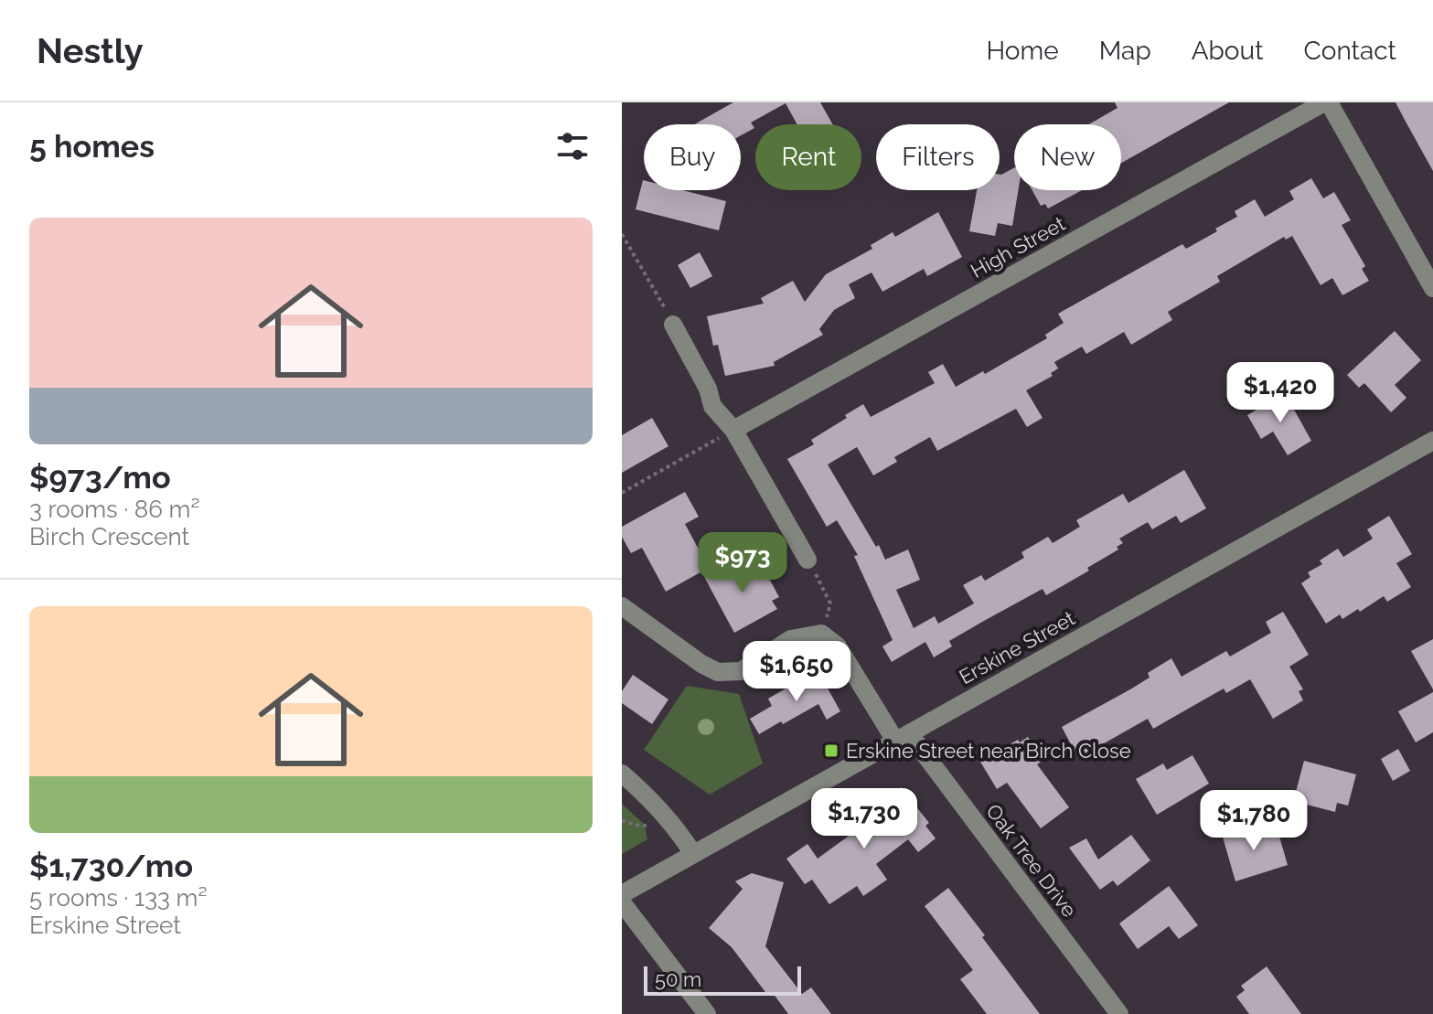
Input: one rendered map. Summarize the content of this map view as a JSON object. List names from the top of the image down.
{
  "streets": {
    "street": ["High Street", "Erskine Street", "Oak Tree Drive"]
  },
  "crossings": [
    ["Erskine Street", "Oak Tree Drive"]
  ],
  "places": {
    "transit": ["Erskine Street near Birch Close"]
  },
  "scale_bar": "50 m",
  "page": {
    "header": "Nestly",
    "nav": [
      "Home",
      "Map",
      "About",
      "Contact"
    ],
    "heading": "5 homes",
    "chip": [
      "Buy",
      "Rent",
      "Filters",
      "New"
    ],
    "list": [
      {
        "name": "$973/mo",
        "note": "3 rooms · 86 m² · Birch Crescent"
      },
      {
        "name": "$1,730/mo",
        "note": "5 rooms · 133 m² · Erskine Street"
      }
    ],
    "price": [
      "$1,420",
      "$973",
      "$1,650",
      "$1,730",
      "$1,780"
    ],
    "scale": "50 m"
  }
}
